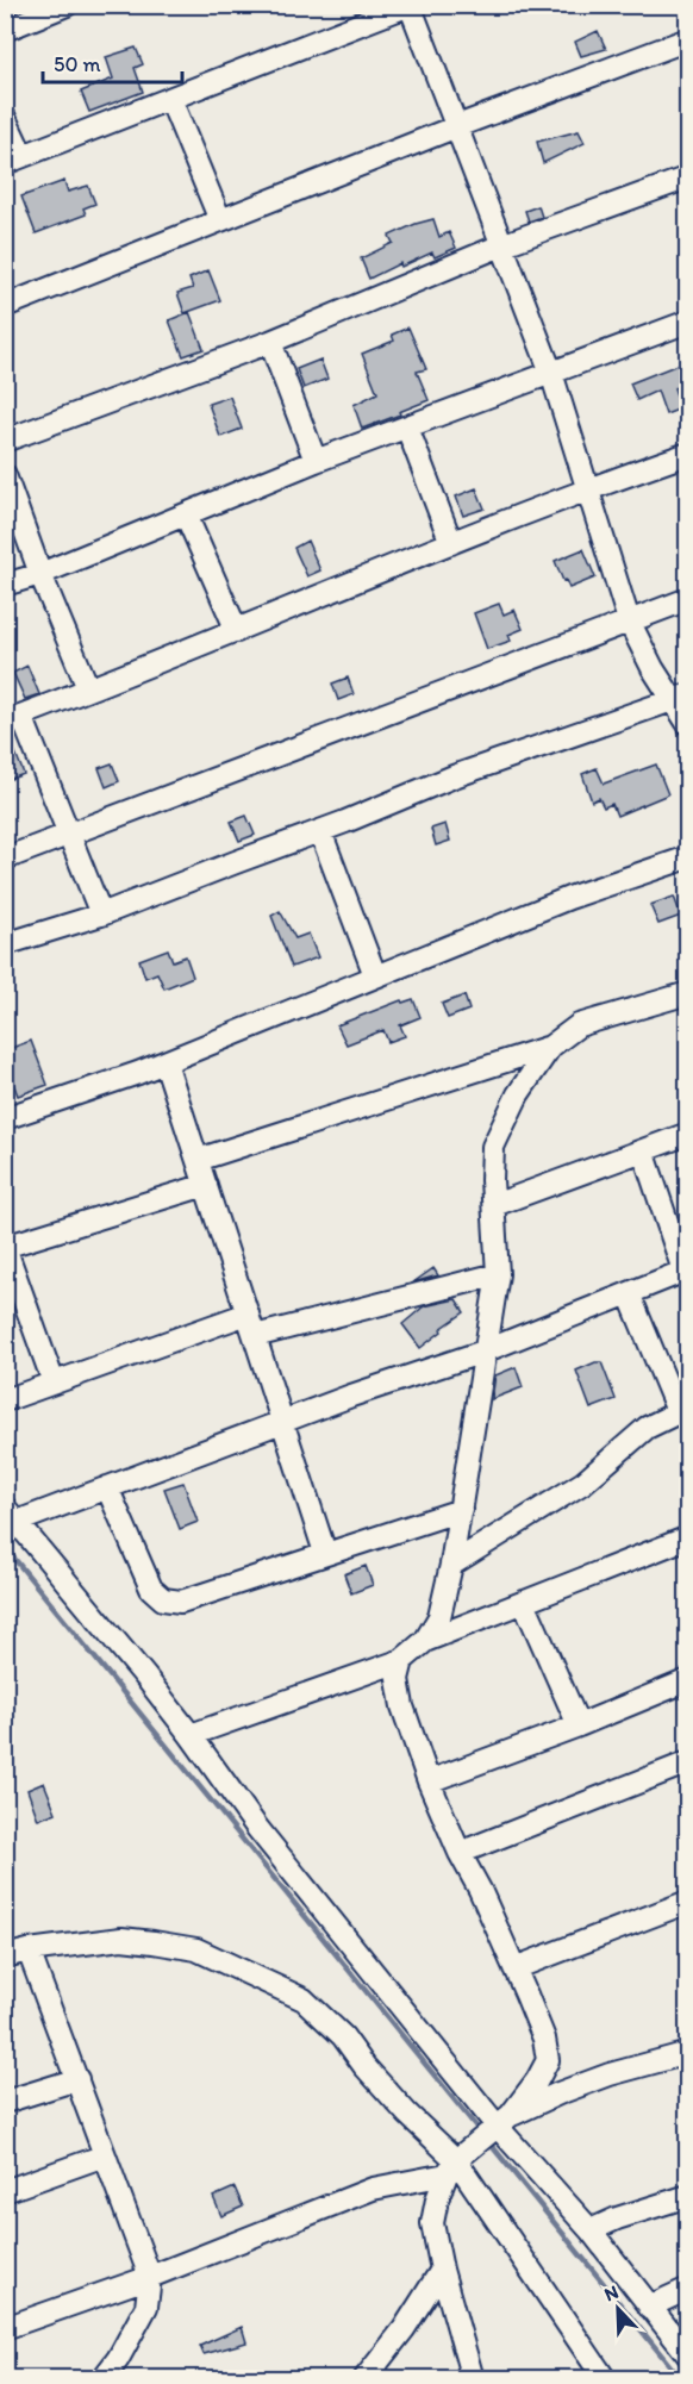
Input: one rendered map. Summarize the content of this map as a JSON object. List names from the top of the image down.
{
  "scale_bar": "50 m",
  "north": "top left"
}
